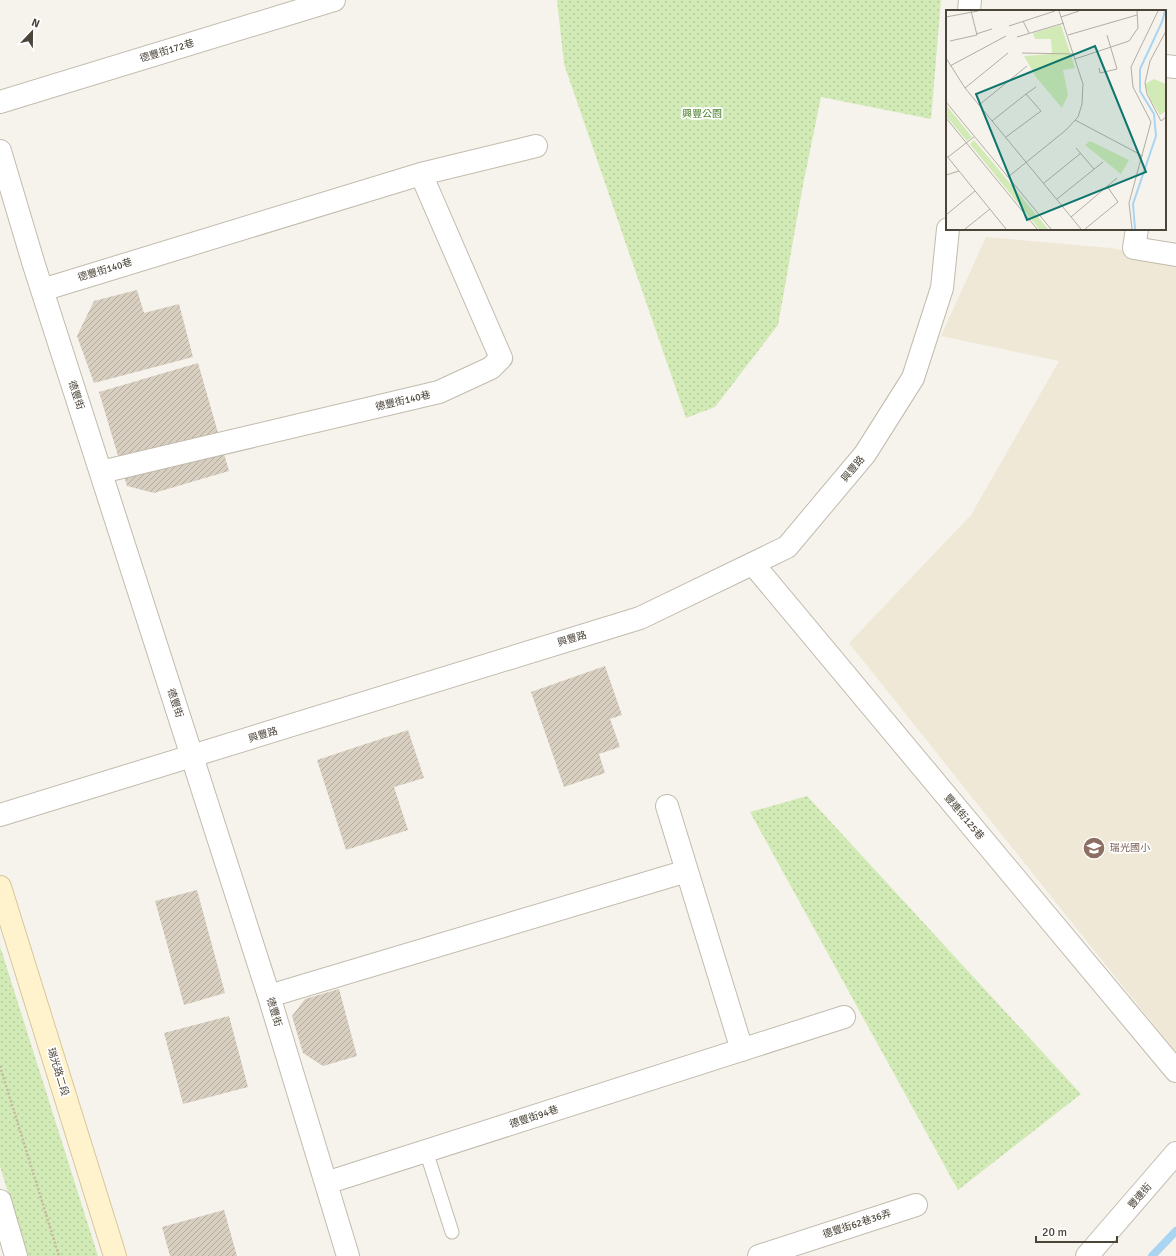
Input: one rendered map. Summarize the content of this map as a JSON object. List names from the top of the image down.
{
  "streets": {
    "street": [
      "德豐街172巷",
      "德豐街140巷",
      "德豐街",
      "興豐路",
      "豐連街125巷",
      "瑞光路二段",
      "德豐街94巷",
      "豐連街",
      "德豐街62巷36弄"
    ]
  },
  "crossings": [
    ["德豐街140巷", "德豐街"],
    ["德豐街", "興豐路"],
    ["德豐街", "德豐街94巷"],
    ["興豐路", "豐連街125巷"]
  ],
  "parks": ["興豐公園"],
  "places": {
    "school or university": ["瑞光國小"]
  },
  "scale_bar": "20 m",
  "north": "top"
}
